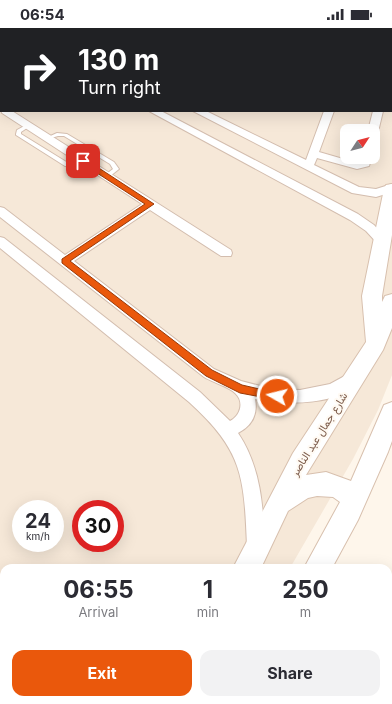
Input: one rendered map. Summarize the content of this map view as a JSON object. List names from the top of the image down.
{
  "streets": {
    "main road": ["شارع جمال عبد الناصر"]
  },
  "north": "top right",
  "page": {
    "status": "06:54",
    "turn": ["130 m", "Turn right"],
    "speed": "24 km/h",
    "limit": "30",
    "eta": [
      "06:55",
      "Arrival",
      "1",
      "min",
      "250",
      "m"
    ],
    "buttons": ["Exit", "Share"]
  }
}
